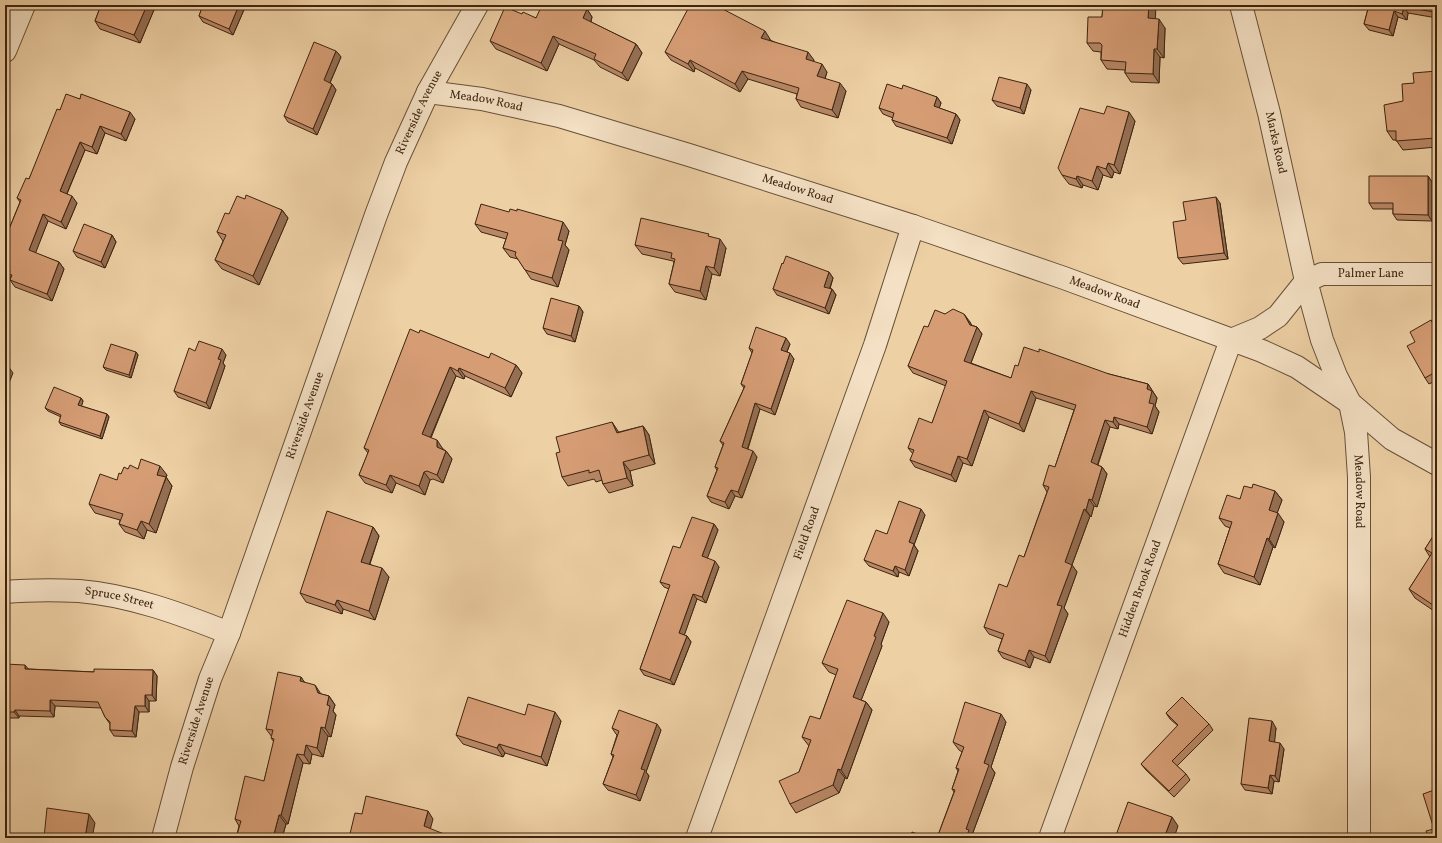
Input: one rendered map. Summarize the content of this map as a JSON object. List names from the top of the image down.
{
  "streets": {
    "street": [
      "Meadow Road",
      "Riverside Avenue",
      "Marks Road",
      "Palmer Lane",
      "Field Road",
      "Hidden Brook Road",
      "Spruce Street"
    ]
  },
  "crossings": [
    ["Meadow Road", "Riverside Avenue"],
    ["Meadow Road", "Marks Road"],
    ["Meadow Road", "Field Road"],
    ["Meadow Road", "Hidden Brook Road"],
    ["Riverside Avenue", "Spruce Street"],
    ["Marks Road", "Palmer Lane"]
  ]
}
